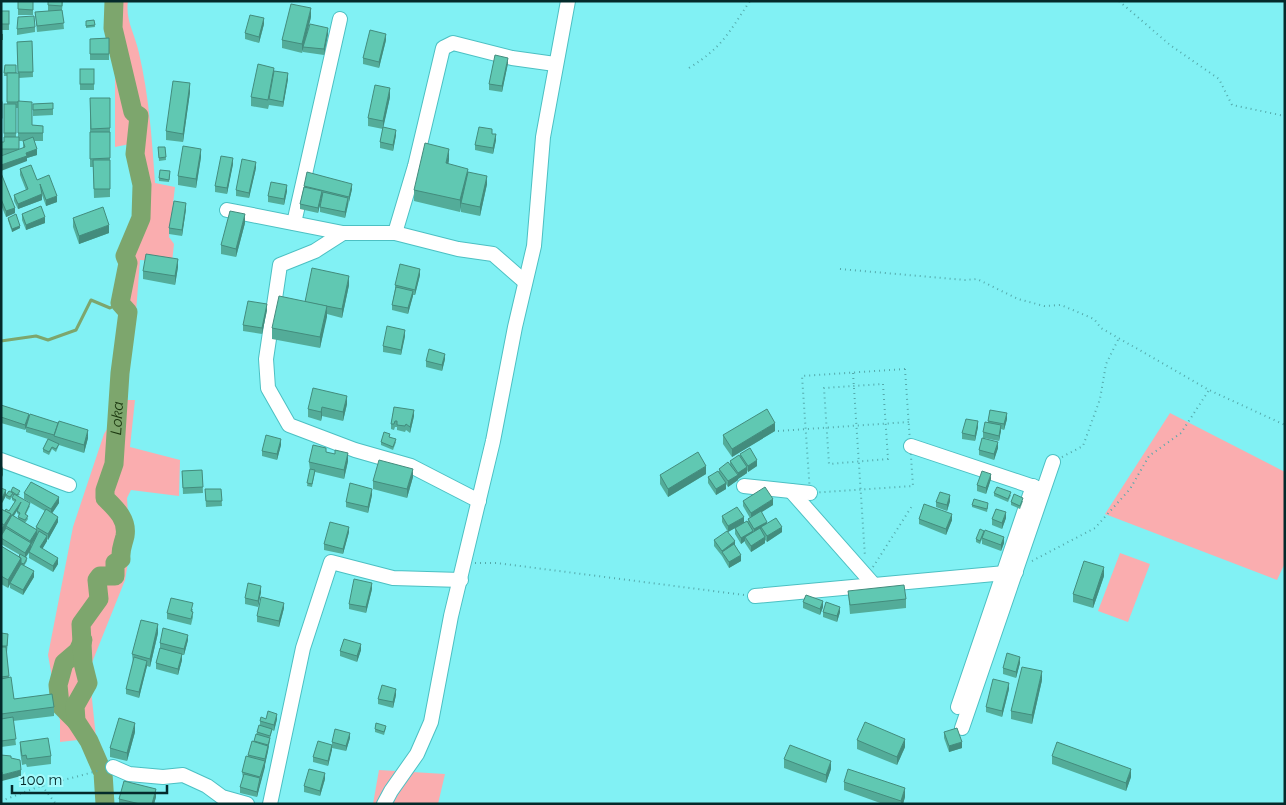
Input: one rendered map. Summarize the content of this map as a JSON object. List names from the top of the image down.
{
  "water": ["Loka"],
  "scale_bar": "100 m"
}
